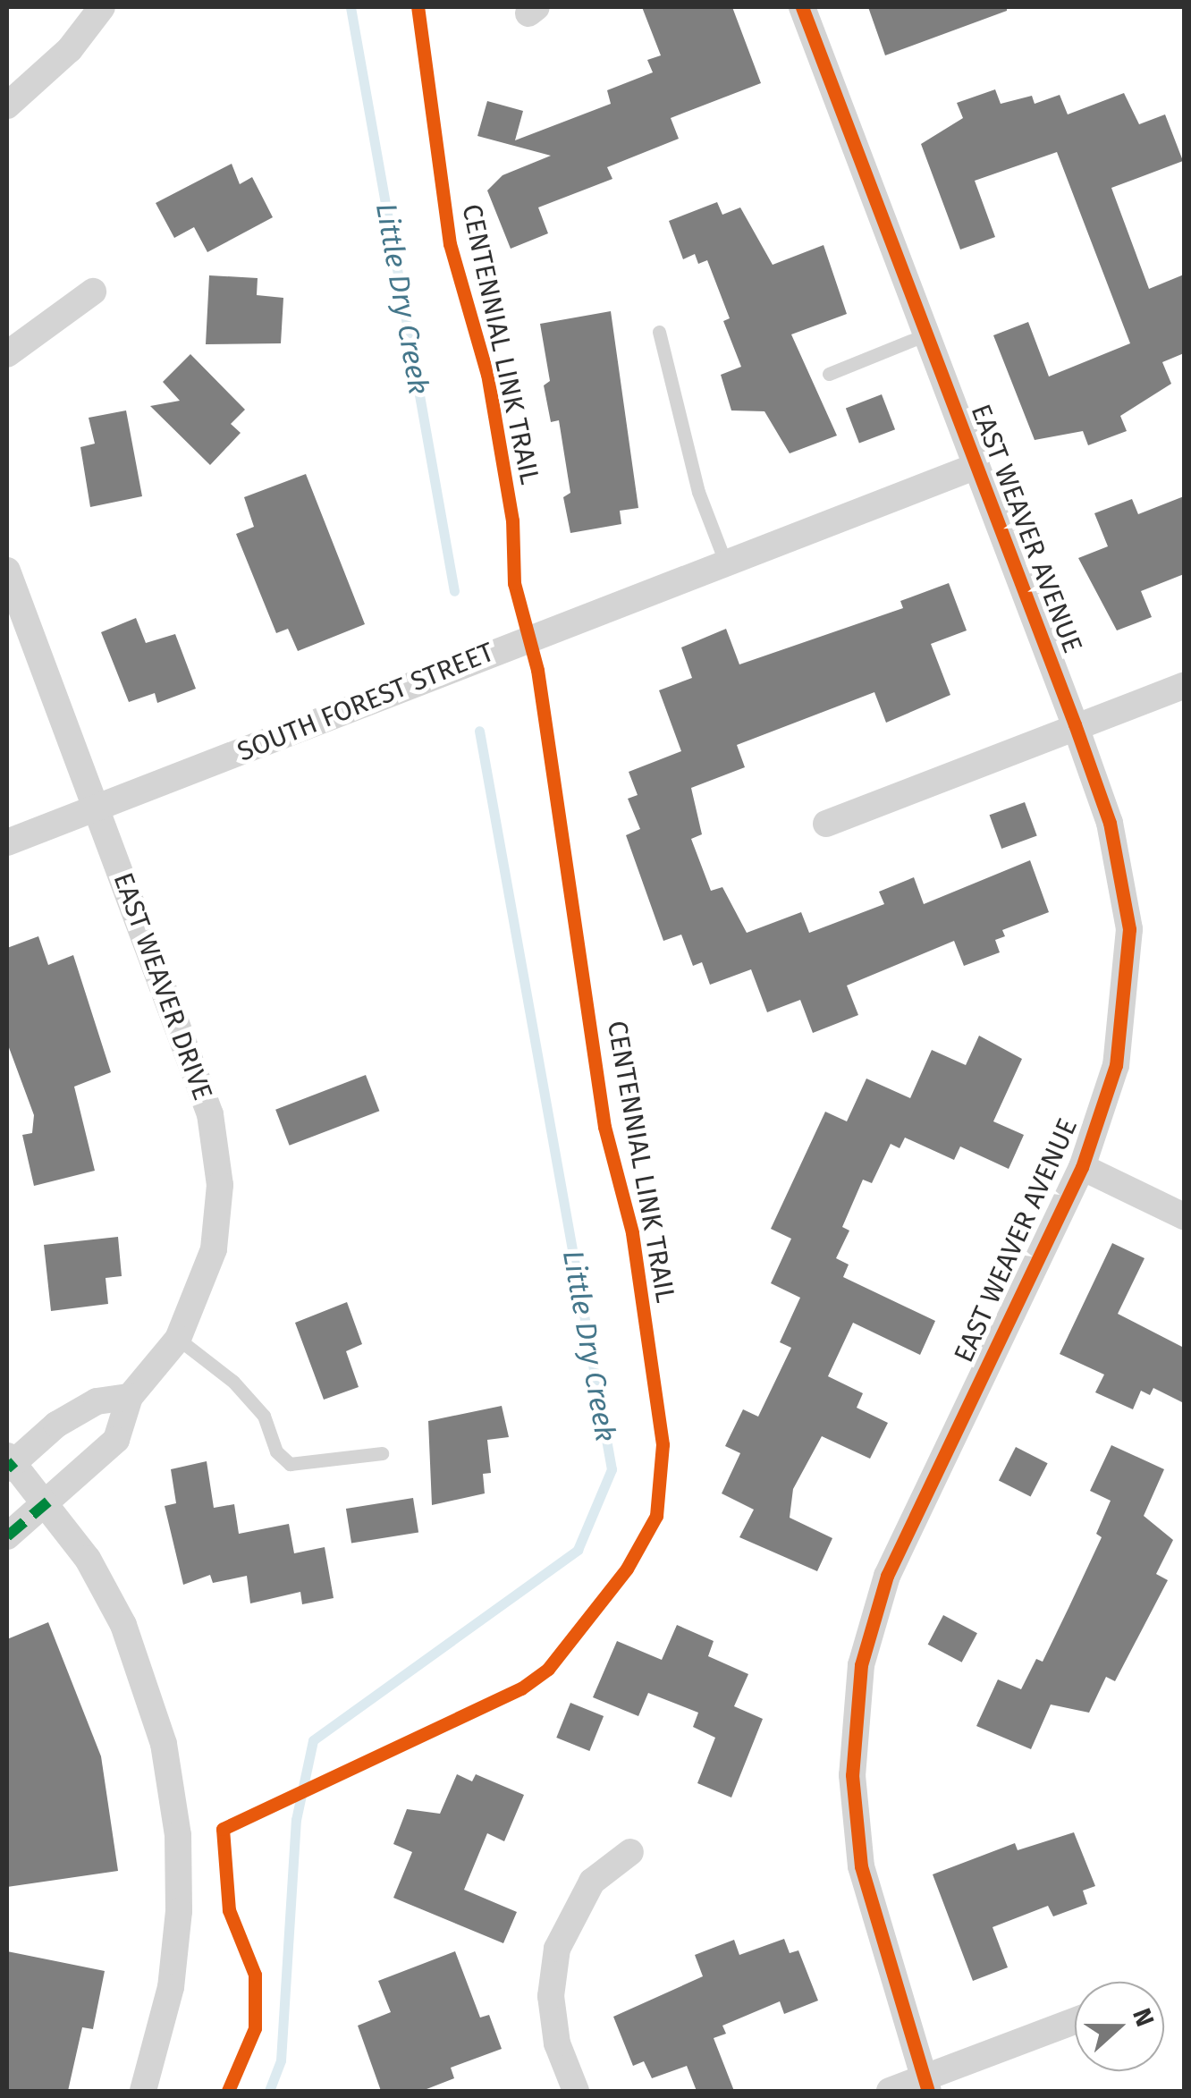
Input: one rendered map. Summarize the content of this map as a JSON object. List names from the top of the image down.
{
  "streets": {
    "street": ["EAST WEAVER AVENUE", "SOUTH FOREST STREET", "EAST WEAVER DRIVE"],
    "cycle path": ["CENTENNIAL LINK TRAIL"]
  },
  "crossings": [
    ["EAST WEAVER AVENUE", "SOUTH FOREST STREET"],
    ["SOUTH FOREST STREET", "EAST WEAVER DRIVE"]
  ],
  "water": ["Little Dry Creek"],
  "north": "right"
}
